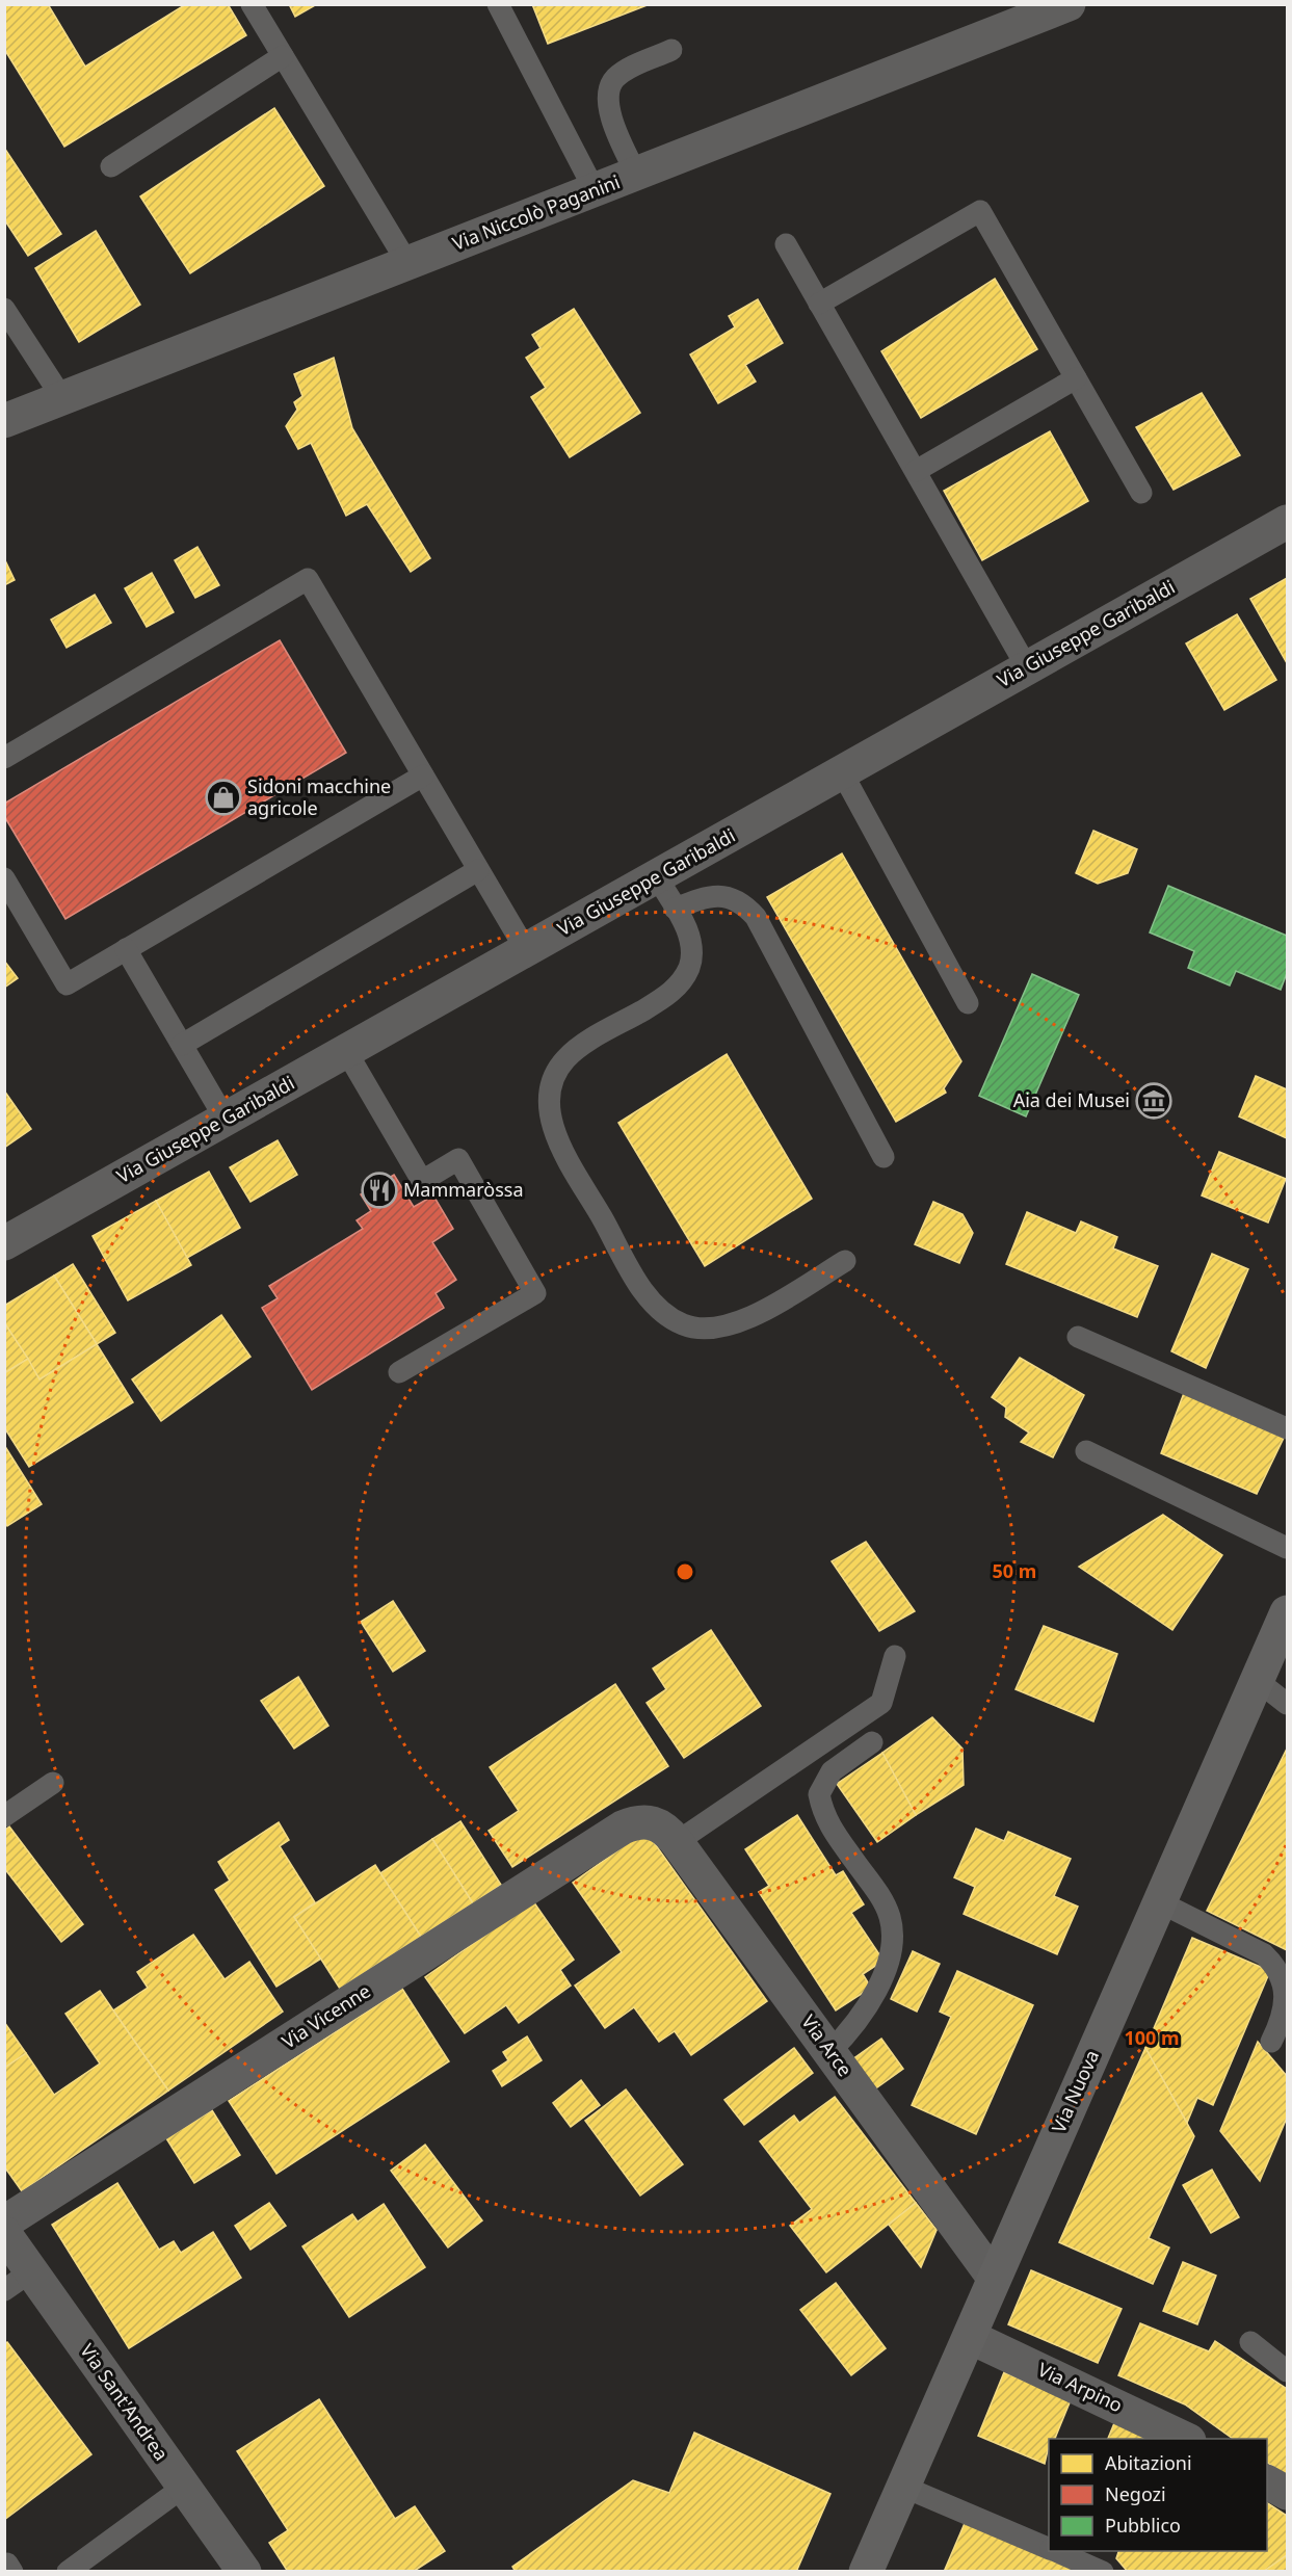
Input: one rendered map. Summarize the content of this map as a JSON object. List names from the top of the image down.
{
  "streets": {
    "main road": ["Via Nuova"],
    "street": [
      "Via Niccolò Paganini",
      "Via Giuseppe Garibaldi",
      "Via Vicenne",
      "Via Arce",
      "Via Arpino",
      "Via Sant'Andrea"
    ]
  },
  "crossings": [
    ["Via Vicenne", "Via Arce"],
    ["Via Arce", "Via Nuova"],
    ["Via Nuova", "Via Arpino"]
  ],
  "places": {
    "shop": ["Sidoni macchine agricole"],
    "museum": ["Aia dei Musei"],
    "restaurant": ["Mammaròssa"]
  },
  "legend": ["Abitazioni", "Negozi", "Pubblico"],
  "rings": ["50 m", "100 m"]
}
